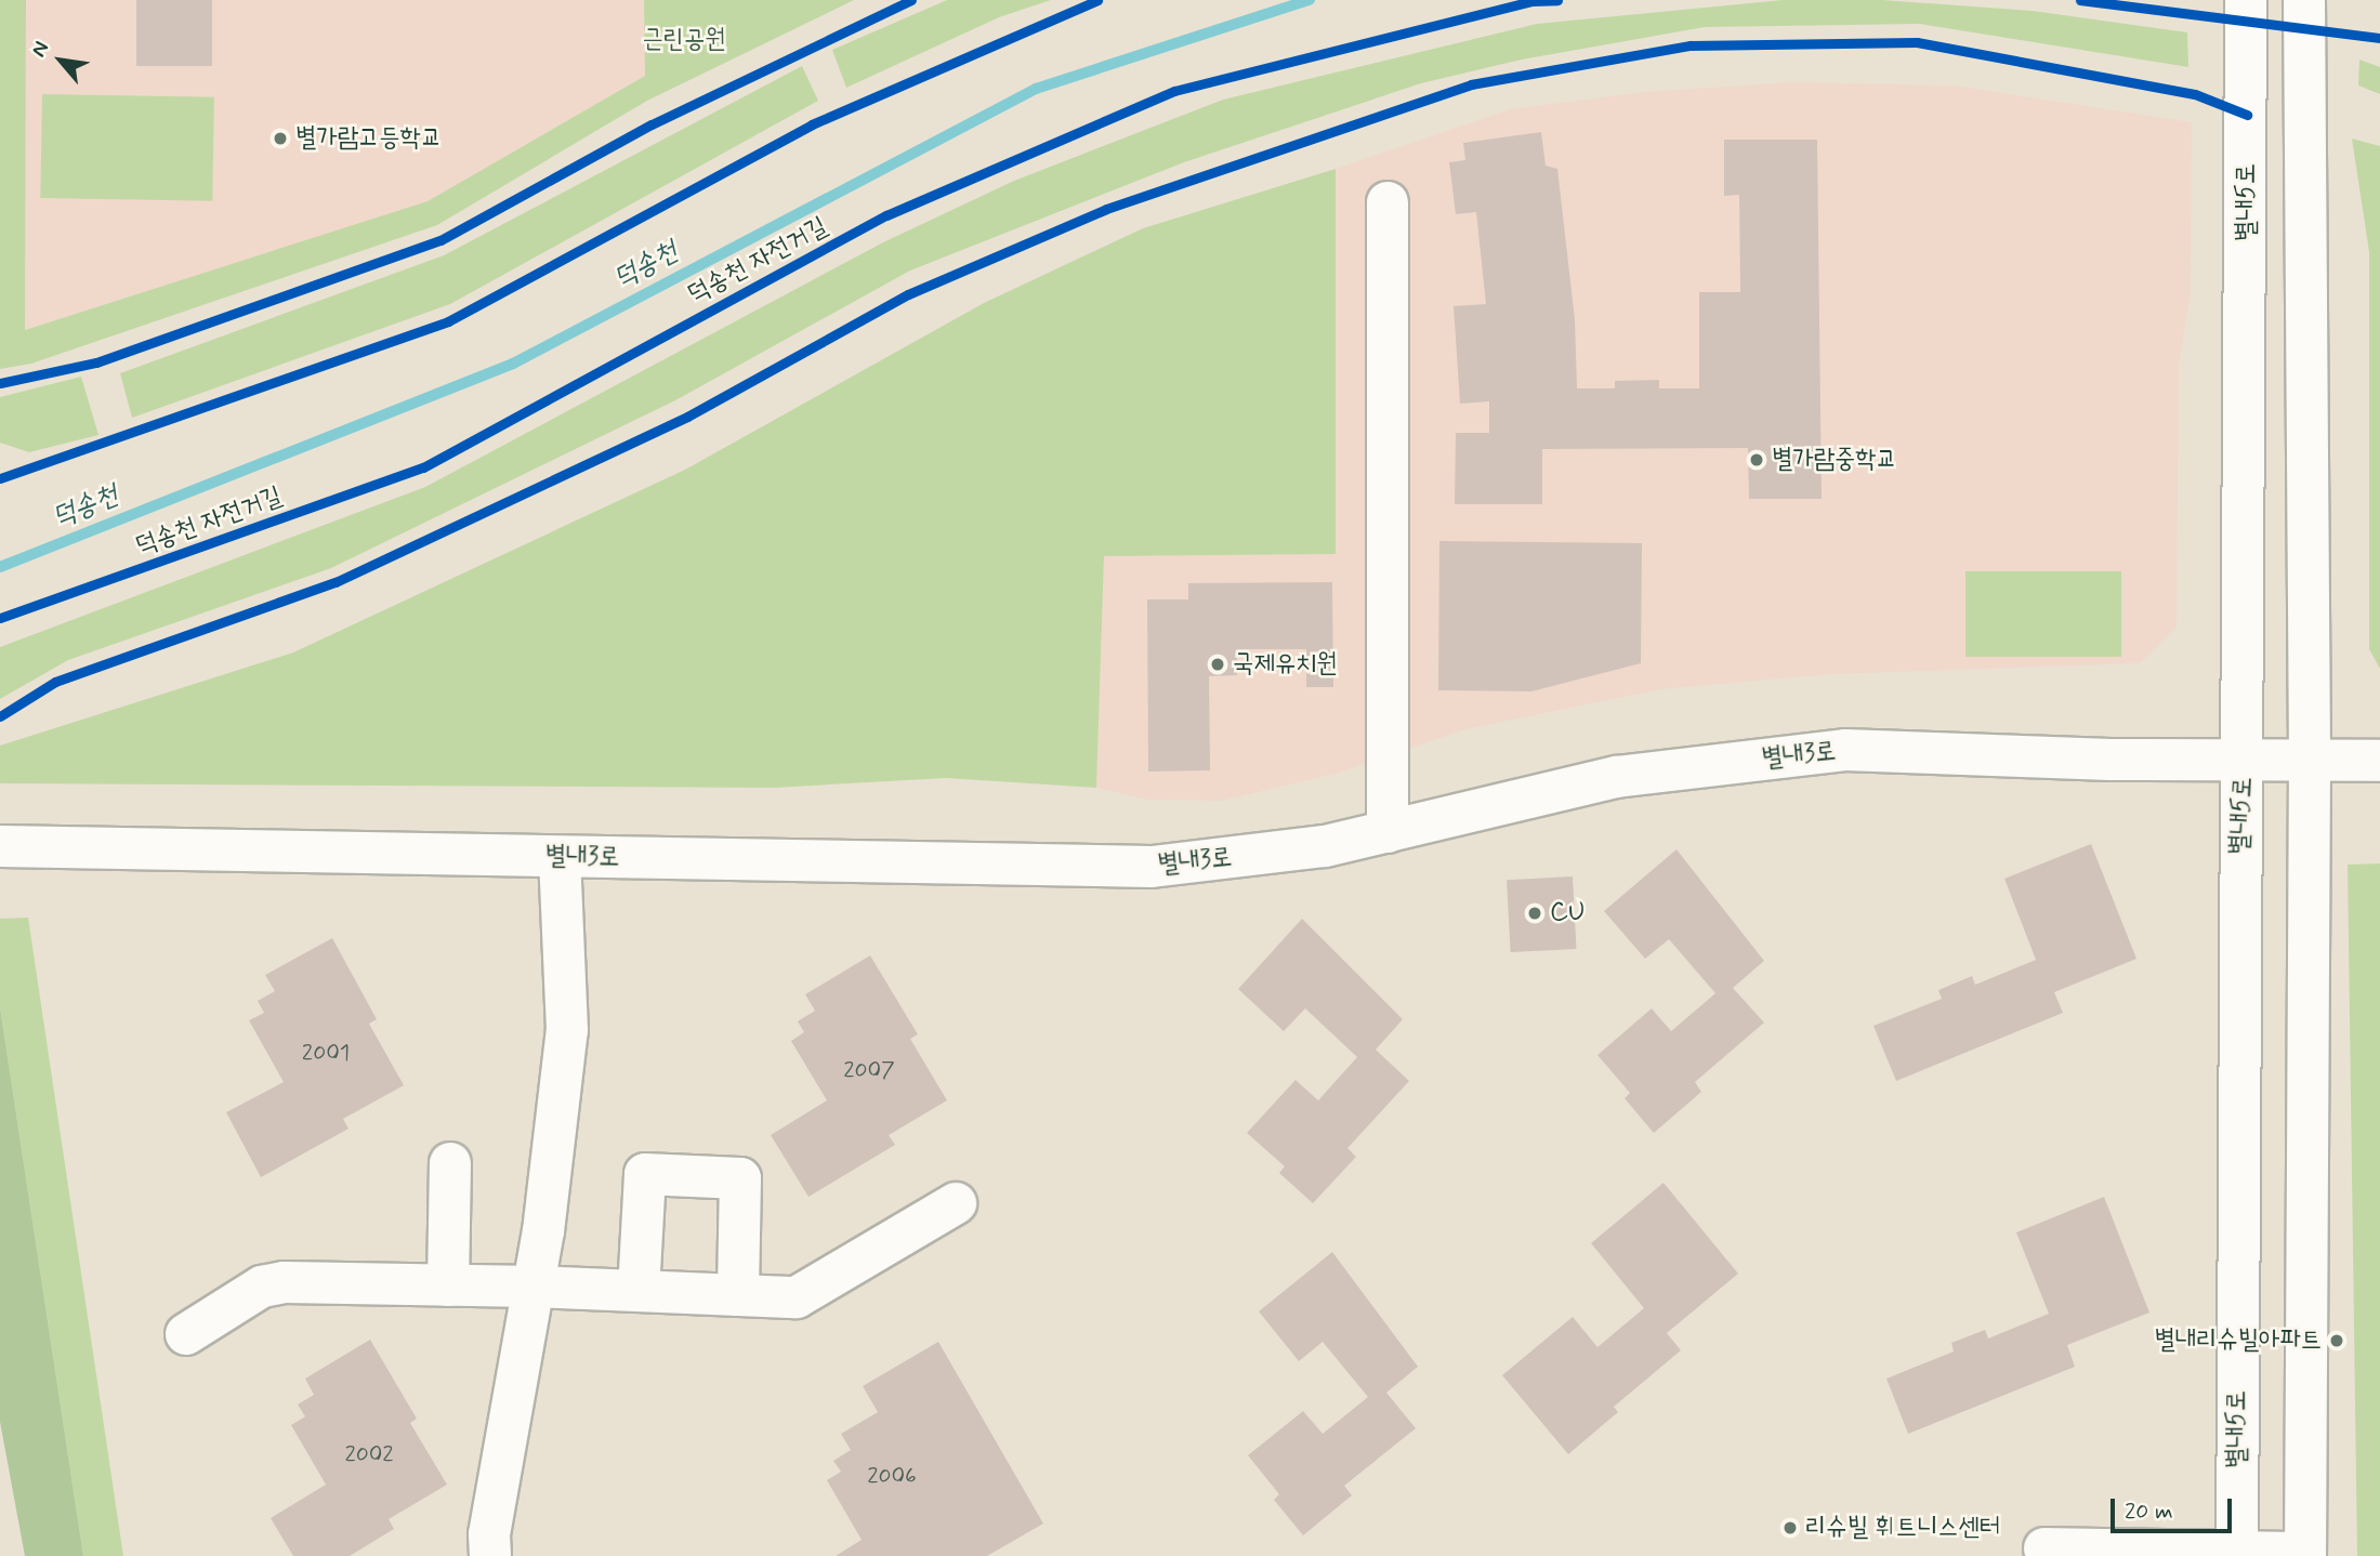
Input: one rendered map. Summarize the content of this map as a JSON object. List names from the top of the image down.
{
  "streets": {
    "street": ["별내5로", "별내3로"],
    "cycle path": ["덕송천 자전거길"]
  },
  "crossings": [
    ["별내5로", "별내3로"]
  ],
  "water": ["덕송천"],
  "parks": ["근린공원"],
  "places": [
    "별가람고등학교",
    "별가람중학교",
    "국제유치원",
    "CU",
    "별내리슈빌아파트",
    "리슈빌 휘트니스센터"
  ],
  "house_numbers": [
    "2001",
    "2007",
    "2002",
    "2006"
  ],
  "scale_bar": "20 m",
  "north": "top left"
}
